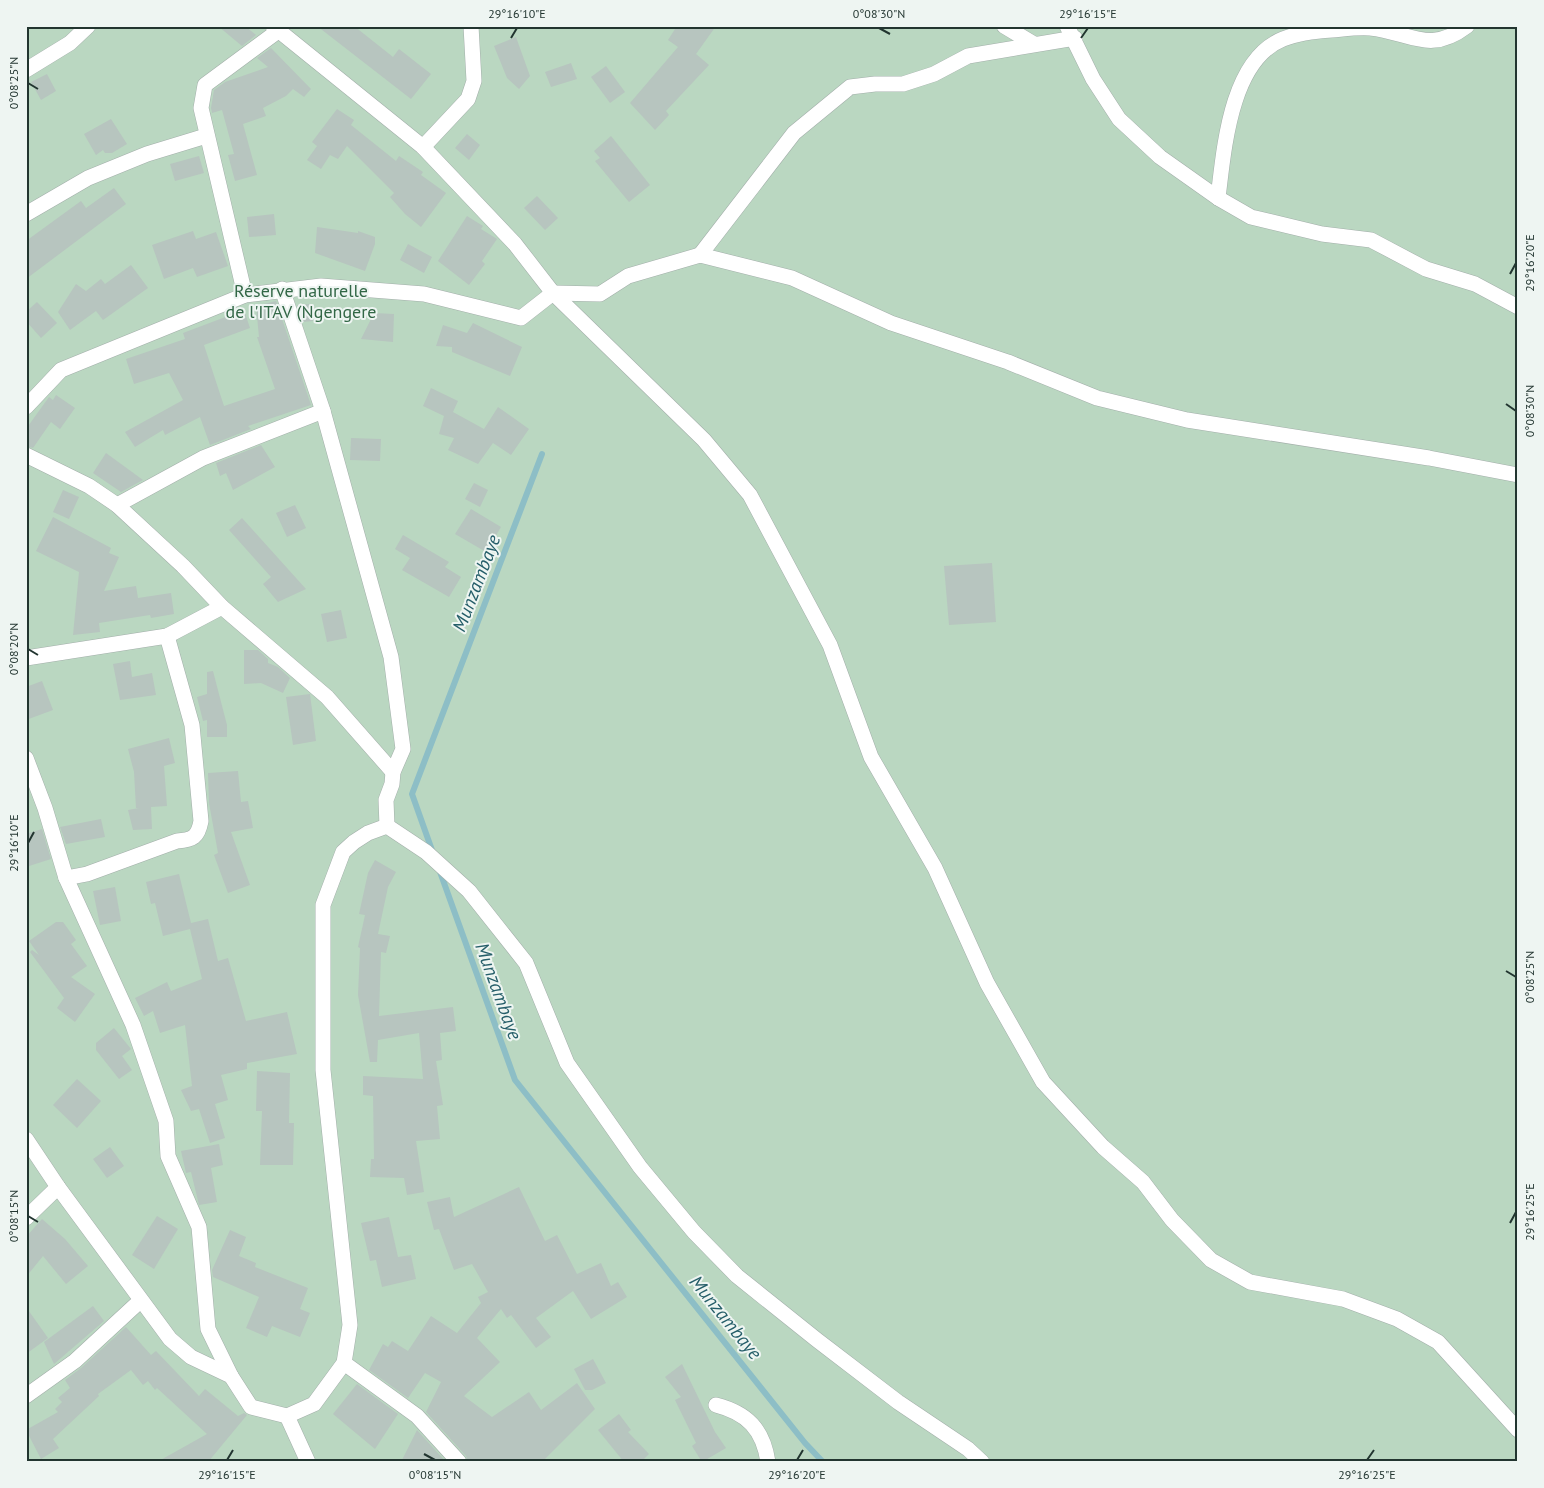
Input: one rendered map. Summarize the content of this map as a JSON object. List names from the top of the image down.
{
  "water": ["Munzambaye"],
  "parks": ["Réserve naturelle de l'ITAV (Ngengere"],
  "coordinates": [
    "29°16'10\"E",
    "0°08'30\"N",
    "29°16'15\"E",
    "0°08'25\"N",
    "29°16'20\"E",
    "0°08'20\"N",
    "29°16'25\"E",
    "0°08'15\"N"
  ]
}
